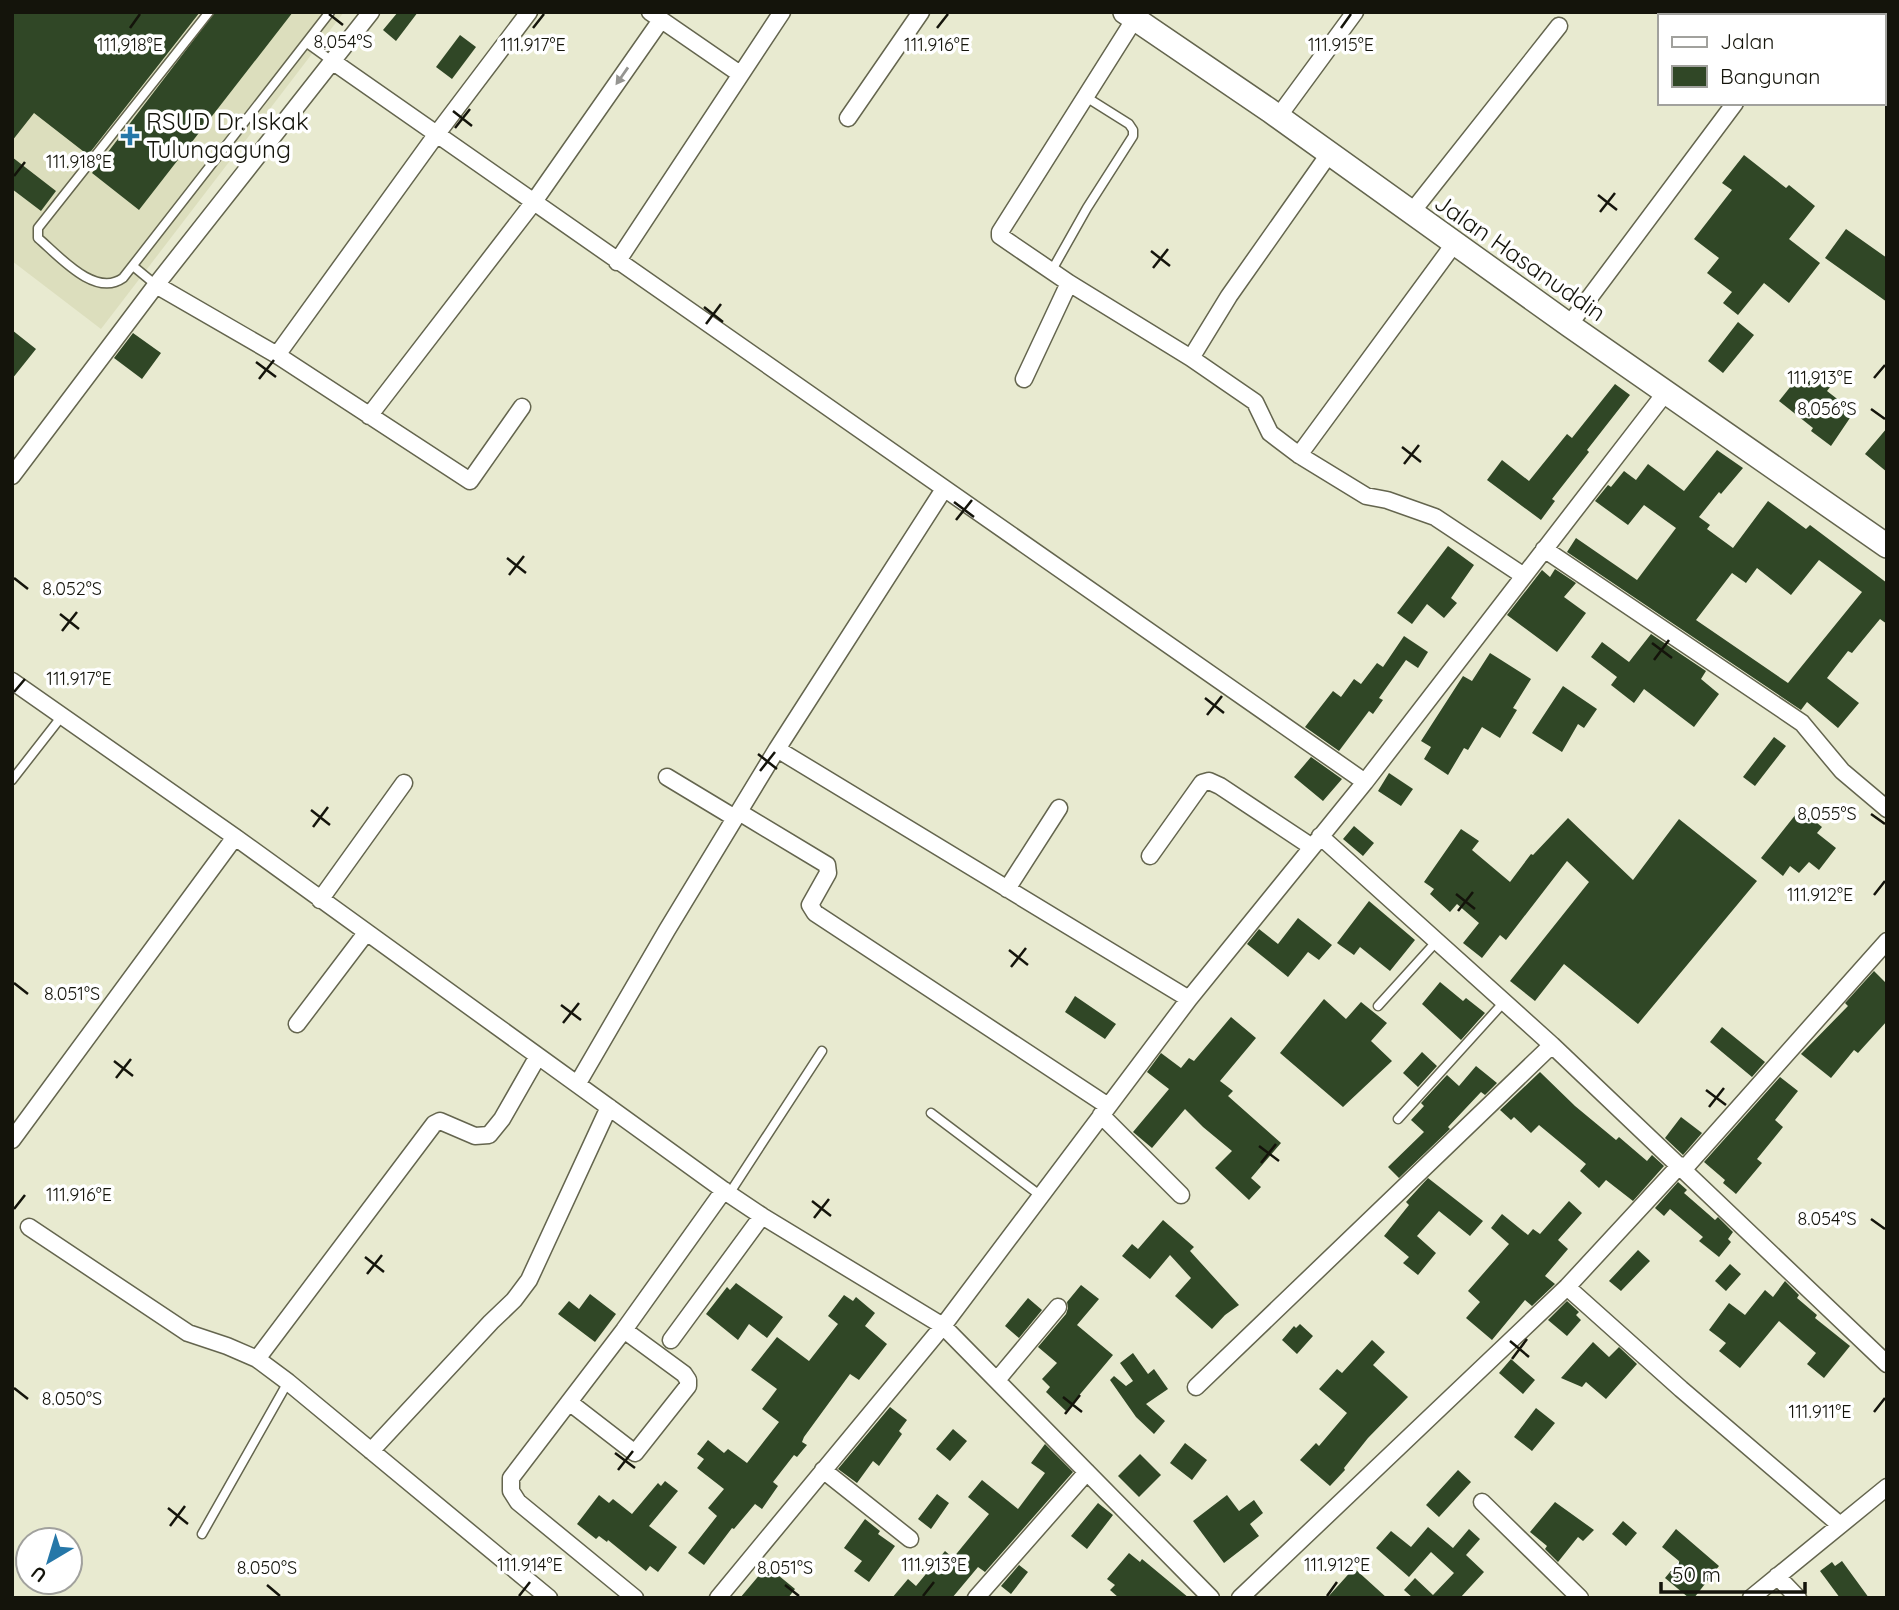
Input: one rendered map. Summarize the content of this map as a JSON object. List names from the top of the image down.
{
  "streets": {
    "main road": ["Jalan Hasanuddin"]
  },
  "places": {
    "health": ["RSUD Dr. Iskak Tulungagung"]
  },
  "legend": ["Jalan", "Bangunan"],
  "scale_bar": "50 m",
  "north": "bottom left",
  "coordinates": [
    "8.054°S",
    "111.918°E",
    "111.917°E",
    "111.916°E",
    "111.915°E",
    "111.913°E",
    "8.056°S",
    "8.052°S",
    "8.055°S",
    "111.912°E",
    "8.051°S",
    "8.050°S",
    "111.911°E",
    "111.914°E"
  ]
}
